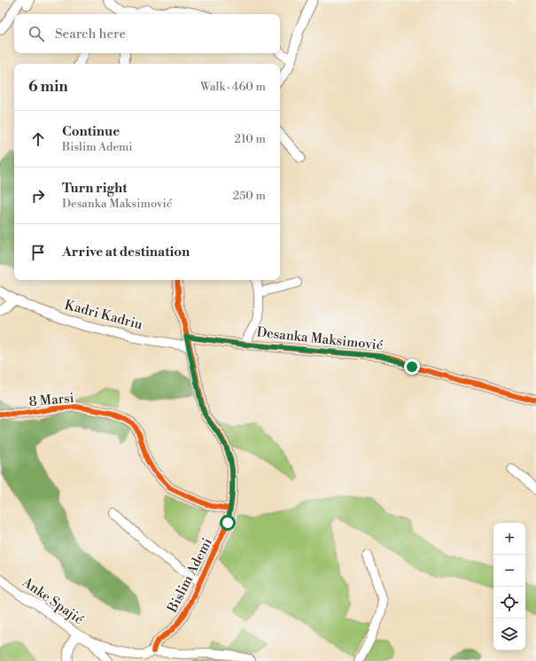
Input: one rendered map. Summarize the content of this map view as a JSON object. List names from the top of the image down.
{
  "streets": {
    "street": [
      "Kadri Kadriu",
      "Desanka Maksimović",
      "8 Marsi",
      "Bislim Ademi",
      "Anke Spajić"
    ]
  },
  "crossings": [
    ["Kadri Kadriu", "Bislim Ademi"],
    ["Desanka Maksimović", "Bislim Ademi"],
    ["8 Marsi", "Bislim Ademi"]
  ],
  "page": {
    "search": "Search here",
    "heading": ["6 min", "Walk · 460 m"],
    "list": [
      ["Continue", "Bislim Ademi", "210 m"],
      ["Turn right", "Desanka Maksimović", "250 m"],
      "Arrive at destination"
    ],
    "map_buttons": ["+", "−"]
  }
}
